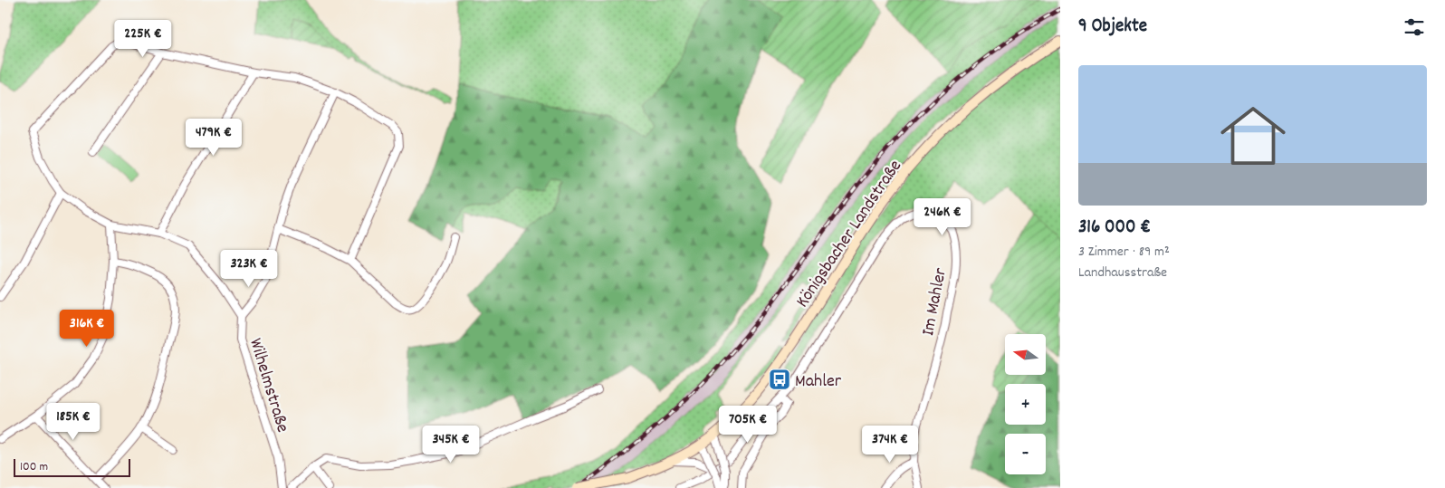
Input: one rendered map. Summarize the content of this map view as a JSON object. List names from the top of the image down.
{
  "streets": {
    "main road": ["Königsbacher Landstraße"],
    "street": ["Im Mahler", "Wilhelmstraße"]
  },
  "places": {
    "bus stop": ["Mahler"]
  },
  "scale_bar": "100 m",
  "north": "left",
  "page": {
    "heading": "9 Objekte",
    "price": [
      "225K €",
      "479K €",
      "246K €",
      "323K €",
      "316K €",
      "185K €",
      "705K €",
      "345K €",
      "374K €"
    ],
    "list": [
      {
        "name": "316 000 €",
        "note": "3 Zimmer · 89 m² · Landhausstraße"
      }
    ],
    "map_buttons": ["+", "−"],
    "scale": "100 m"
  }
}
